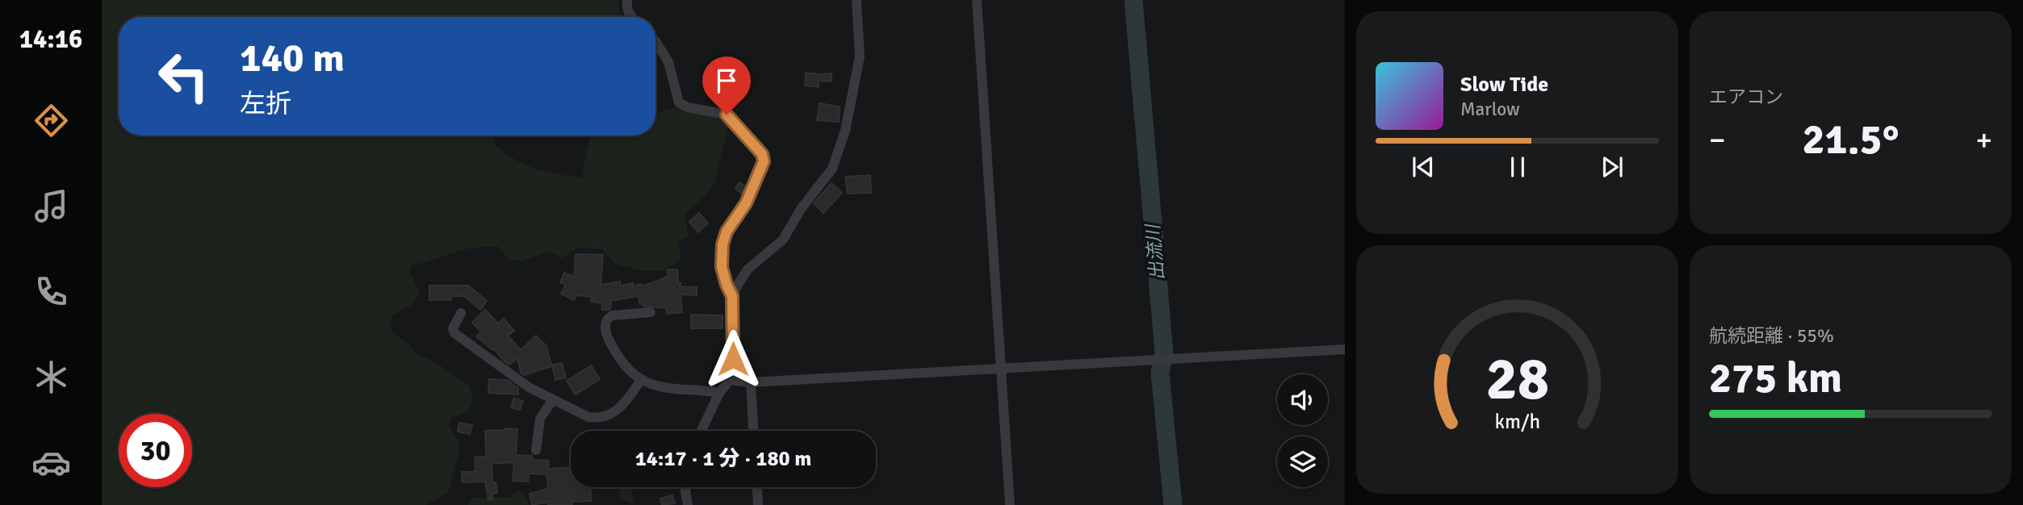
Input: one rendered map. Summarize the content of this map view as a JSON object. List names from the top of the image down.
{
  "water": ["出流川"],
  "page": {
    "tabs": "14:16",
    "tile": [
      "エアコン",
      ["航続距離 · 55%", "275 km"]
    ],
    "turn": ["140 m", "左折"],
    "song": ["Slow Tide", "Marlow"],
    "heat": ["−", "21.5°", "+"],
    "limit": "30",
    "trip": "14:17 · 1 分 · 180 m",
    "gauge": ["28", "km/h"]
  }
}
